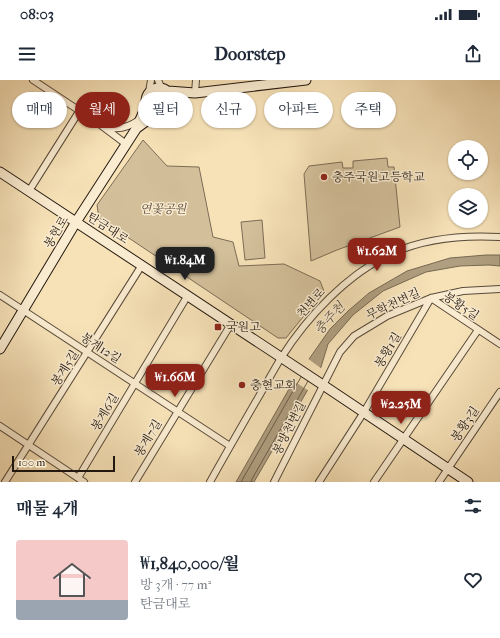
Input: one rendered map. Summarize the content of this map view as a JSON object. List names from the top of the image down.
{
  "streets": {
    "main road": ["탄금대로", "봉현로"],
    "street": [
      "천변로",
      "무학천변길",
      "봉황5길",
      "봉계12길",
      "봉황1길",
      "봉계5길",
      "봉계6길",
      "봉황3길",
      "봉방천변길",
      "봉계7길"
    ]
  },
  "crossings": [
    ["탄금대로", "봉현로"],
    ["탄금대로", "천변로"],
    ["탄금대로", "무학천변길"],
    ["탄금대로", "봉계5길"],
    ["탄금대로", "봉계6길"],
    ["탄금대로", "봉방천변길"],
    ["탄금대로", "봉계7길"],
    ["봉현로", "봉계12길"],
    ["천변로", "봉계12길"],
    ["무학천변길", "봉황5길"],
    ["무학천변길", "봉황1길"],
    ["무학천변길", "봉방천변길"],
    ["봉황5길", "봉황1길"],
    ["봉계12길", "봉계5길"],
    ["봉계12길", "봉계6길"],
    ["봉계12길", "봉계7길"]
  ],
  "water": ["충주천"],
  "parks": ["연꽃공원"],
  "places": {
    "other": ["충주국원고등학교", "충현교회"],
    "transit": ["국원고"]
  },
  "scale_bar": "100 m",
  "page": {
    "status": "08:03",
    "header": "Doorstep",
    "chip": [
      "매매",
      "월세",
      "필터",
      "신규",
      "아파트",
      "주택"
    ],
    "price": [
      "₩1.62M",
      "₩1.84M",
      "₩1.66M",
      "₩2.25M"
    ],
    "scale": "100 m",
    "heading": "매물 4개",
    "list": [
      {
        "name": "₩1,840,000/월",
        "note": "방 3개 · 77 m² · 탄금대로"
      }
    ]
  }
}
